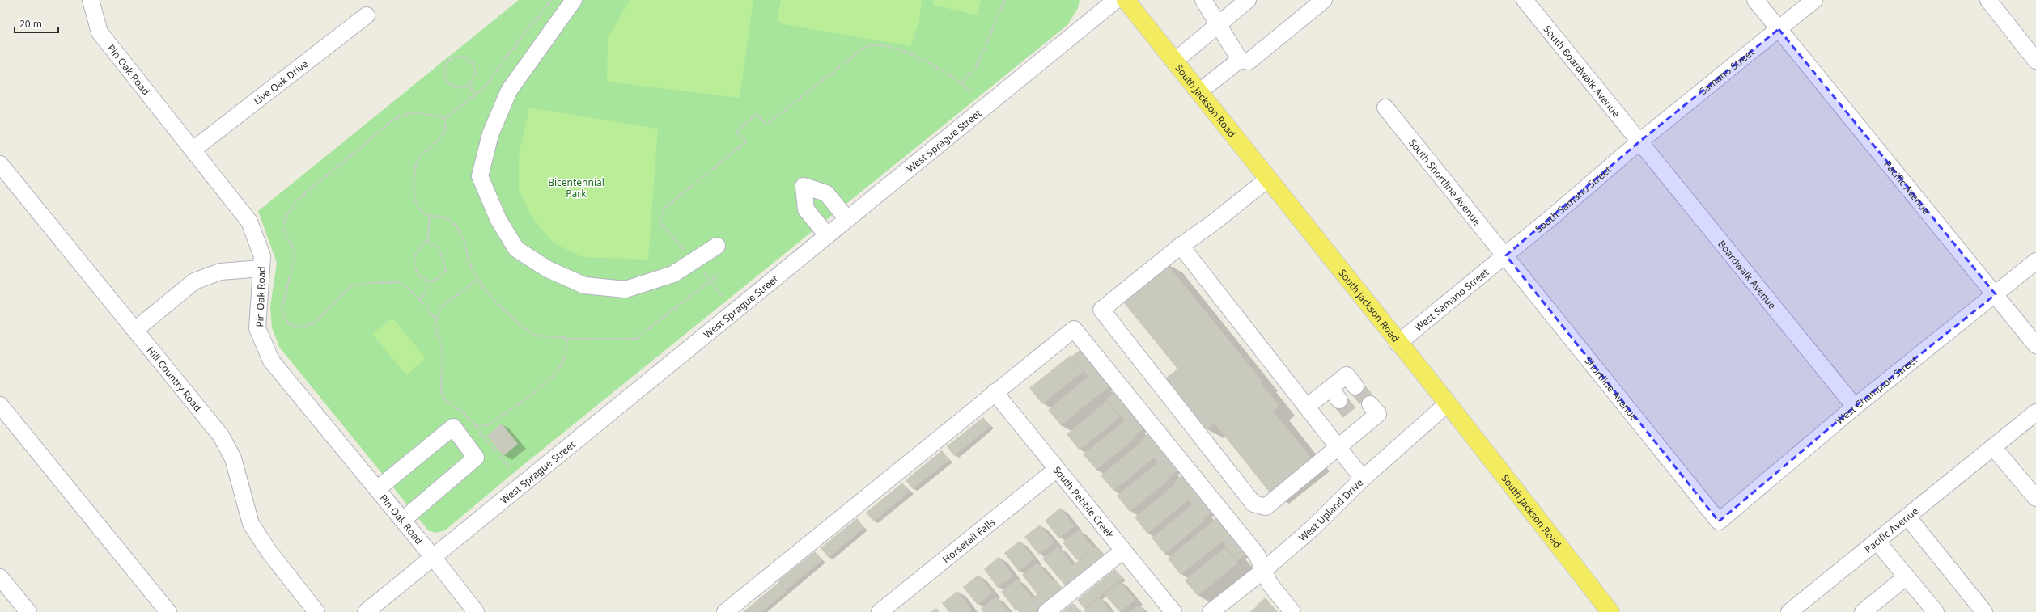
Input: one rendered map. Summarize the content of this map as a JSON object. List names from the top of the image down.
{
  "streets": {
    "main road": ["South Jackson Road"],
    "street": [
      "Pin Oak Road",
      "South Boardwalk Avenue",
      "Samano Street",
      "Live Oak Drive",
      "West Sprague Street",
      "South Shortline Avenue",
      "Pacific Avenue",
      "South Samano Street",
      "Boardwalk Avenue",
      "West Samano Street",
      "Hill Country Road",
      "Shortline Avenue",
      "West Champion Street",
      "South Pebble Creek",
      "West Upland Drive",
      "Horsetail Falls"
    ]
  },
  "crossings": [
    ["Pin Oak Road", "Live Oak Drive"],
    ["Pin Oak Road", "West Sprague Street"],
    ["South Boardwalk Avenue", "Samano Street"],
    ["South Boardwalk Avenue", "South Samano Street"],
    ["South Boardwalk Avenue", "Boardwalk Avenue"],
    ["Samano Street", "Pacific Avenue"],
    ["Samano Street", "South Samano Street"],
    ["Samano Street", "Boardwalk Avenue"],
    ["South Jackson Road", "West Samano Street"],
    ["South Jackson Road", "West Upland Drive"],
    ["South Shortline Avenue", "South Samano Street"],
    ["South Shortline Avenue", "West Samano Street"],
    ["South Shortline Avenue", "Shortline Avenue"],
    ["Pacific Avenue", "West Champion Street"],
    ["South Samano Street", "Boardwalk Avenue"],
    ["South Samano Street", "West Samano Street"],
    ["South Samano Street", "Shortline Avenue"],
    ["Boardwalk Avenue", "West Champion Street"],
    ["West Samano Street", "Shortline Avenue"],
    ["Shortline Avenue", "West Champion Street"],
    ["South Pebble Creek", "Horsetail Falls"]
  ],
  "parks": ["Bicentennial Park"],
  "scale_bar": "20 m"
}
